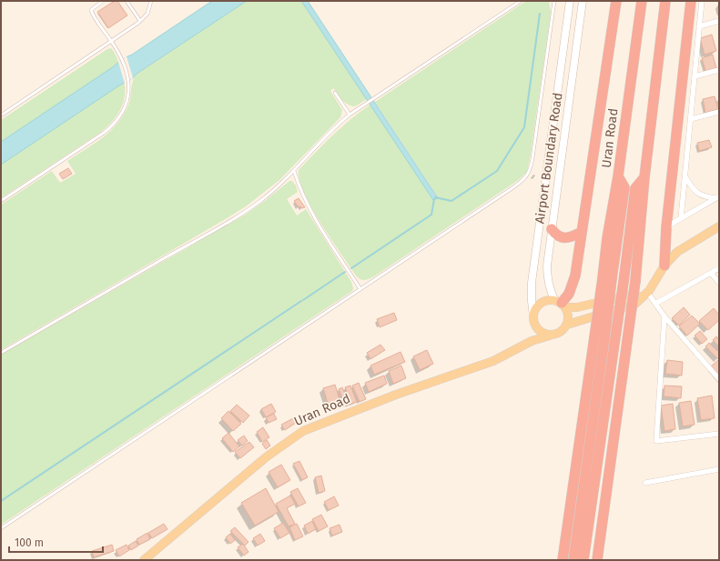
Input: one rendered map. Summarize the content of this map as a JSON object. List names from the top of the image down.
{
  "streets": {
    "highway": ["Uran Road"],
    "street": ["Airport Boundary Road"]
  },
  "crossings": [
    ["Uran Road", "Airport Boundary Road"]
  ],
  "scale_bar": "100 m"
}
